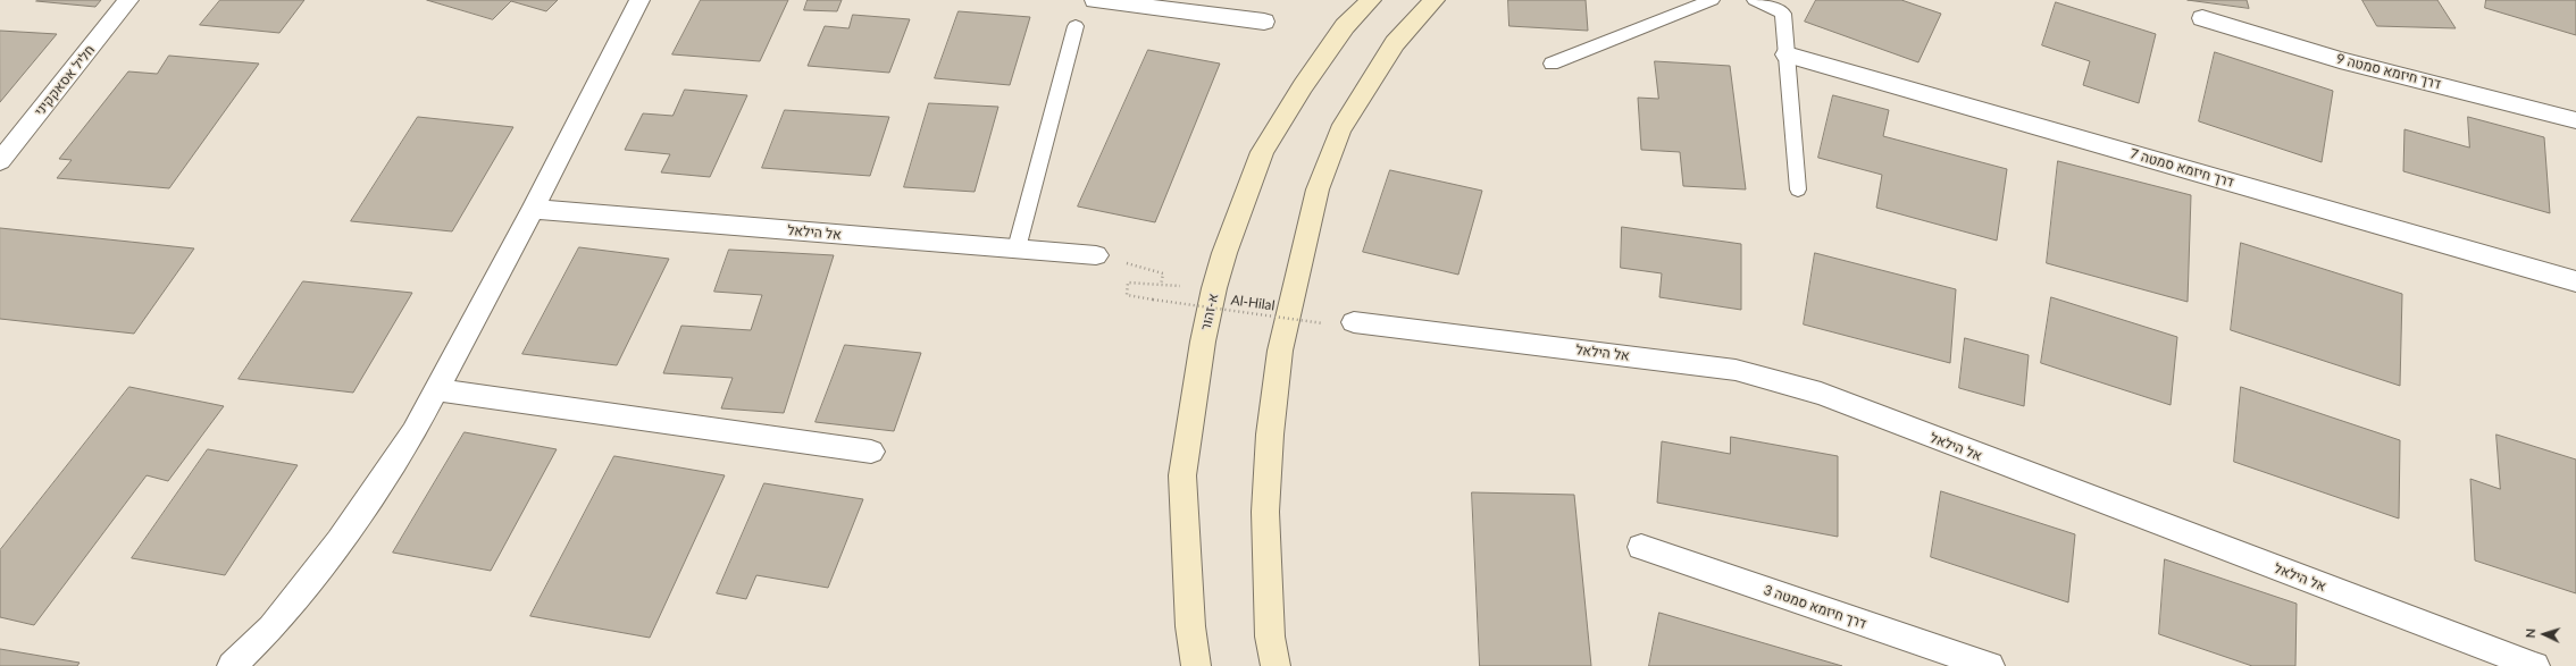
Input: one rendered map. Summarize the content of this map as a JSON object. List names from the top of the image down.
{
  "streets": {
    "main road": ["א-זהור"],
    "street": [
      "דרך חיזמא סמטה 9",
      "חליל אסאקקיני",
      "דרך חיזמא סמטה 7",
      "אל הילאל",
      "דרך חיזמא סמטה 3"
    ],
    "path": ["Al-Hilal"]
  },
  "crossings": [
    ["אל הילאל", "Al-Hilal"]
  ],
  "north": "left"
}
